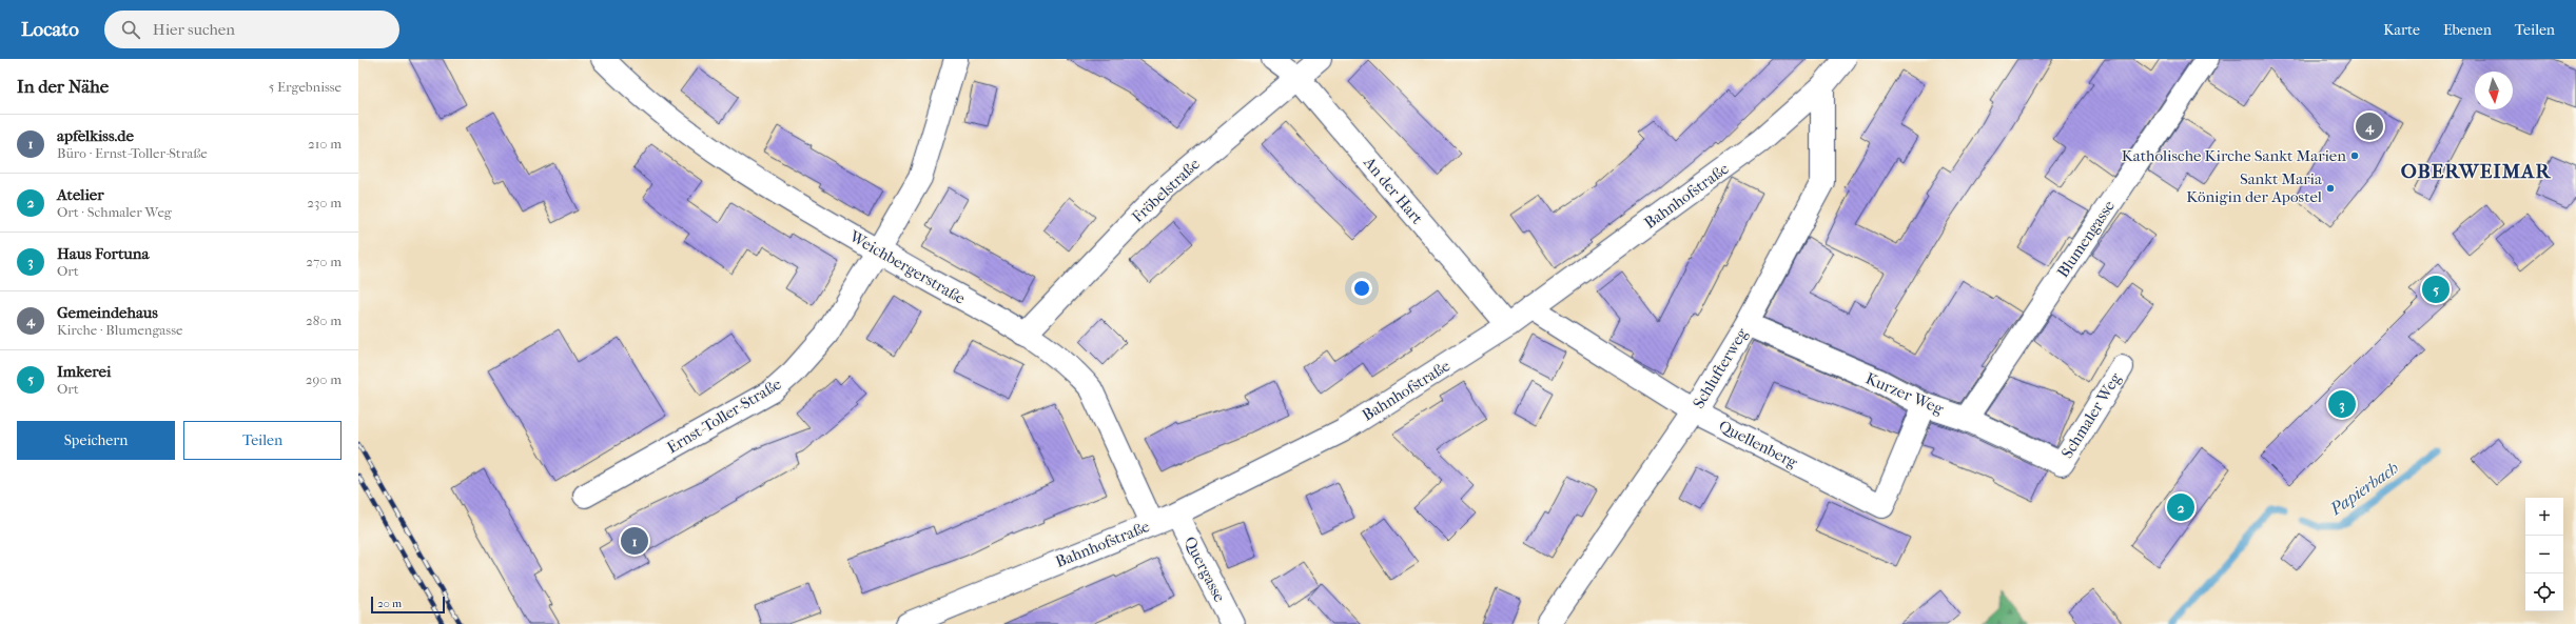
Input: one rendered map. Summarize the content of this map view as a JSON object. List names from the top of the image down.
{
  "streets": {
    "street": [
      "Fröbelstraße",
      "An der Hart",
      "Bahnhofstraße",
      "Blumengasse",
      "Weichbergerstraße",
      "Schlufterweg",
      "Kurzer Weg",
      "Ernst-Toller-Straße",
      "Schmaler Weg",
      "Quellenberg",
      "Quergasse"
    ]
  },
  "crossings": [
    ["Fröbelstraße", "An der Hart"],
    ["Fröbelstraße", "Weichbergerstraße"],
    ["An der Hart", "Bahnhofstraße"],
    ["Bahnhofstraße", "Weichbergerstraße"],
    ["Bahnhofstraße", "Schlufterweg"],
    ["Bahnhofstraße", "Quellenberg"],
    ["Bahnhofstraße", "Quergasse"],
    ["Blumengasse", "Kurzer Weg"],
    ["Weichbergerstraße", "Ernst-Toller-Straße"],
    ["Schlufterweg", "Kurzer Weg"],
    ["Schlufterweg", "Quellenberg"],
    ["Kurzer Weg", "Schmaler Weg"],
    ["Kurzer Weg", "Quellenberg"]
  ],
  "districts": ["OBERWEIMAR"],
  "water": ["Papierbach"],
  "places": ["Katholische Kirche Sankt Marien", "Sankt Maria Königin der Apostel"],
  "scale_bar": "20 m",
  "north": "bottom",
  "page": {
    "header": "Locato",
    "search": "Hier suchen",
    "nav": ["Karte", "Ebenen", "Teilen"],
    "heading": ["In der Nähe", "5 Ergebnisse"],
    "pins": [
      "4",
      "5",
      "3",
      "2",
      "1"
    ],
    "list": [
      {
        "mark": "1",
        "name": "apfelkiss.de",
        "note": "Büro · Ernst-Toller-Straße",
        "value": "210 m"
      },
      {
        "mark": "2",
        "name": "Atelier",
        "note": "Ort · Schmaler Weg",
        "value": "230 m"
      },
      {
        "mark": "3",
        "name": "Haus Fortuna",
        "note": "Ort",
        "value": "270 m"
      },
      {
        "mark": "4",
        "name": "Gemeindehaus",
        "note": "Kirche · Blumengasse",
        "value": "280 m"
      },
      {
        "mark": "5",
        "name": "Imkerei",
        "note": "Ort",
        "value": "290 m"
      }
    ],
    "buttons": ["Speichern", "Teilen"],
    "map_buttons": ["+", "−"],
    "scale": "20 m"
  }
}
